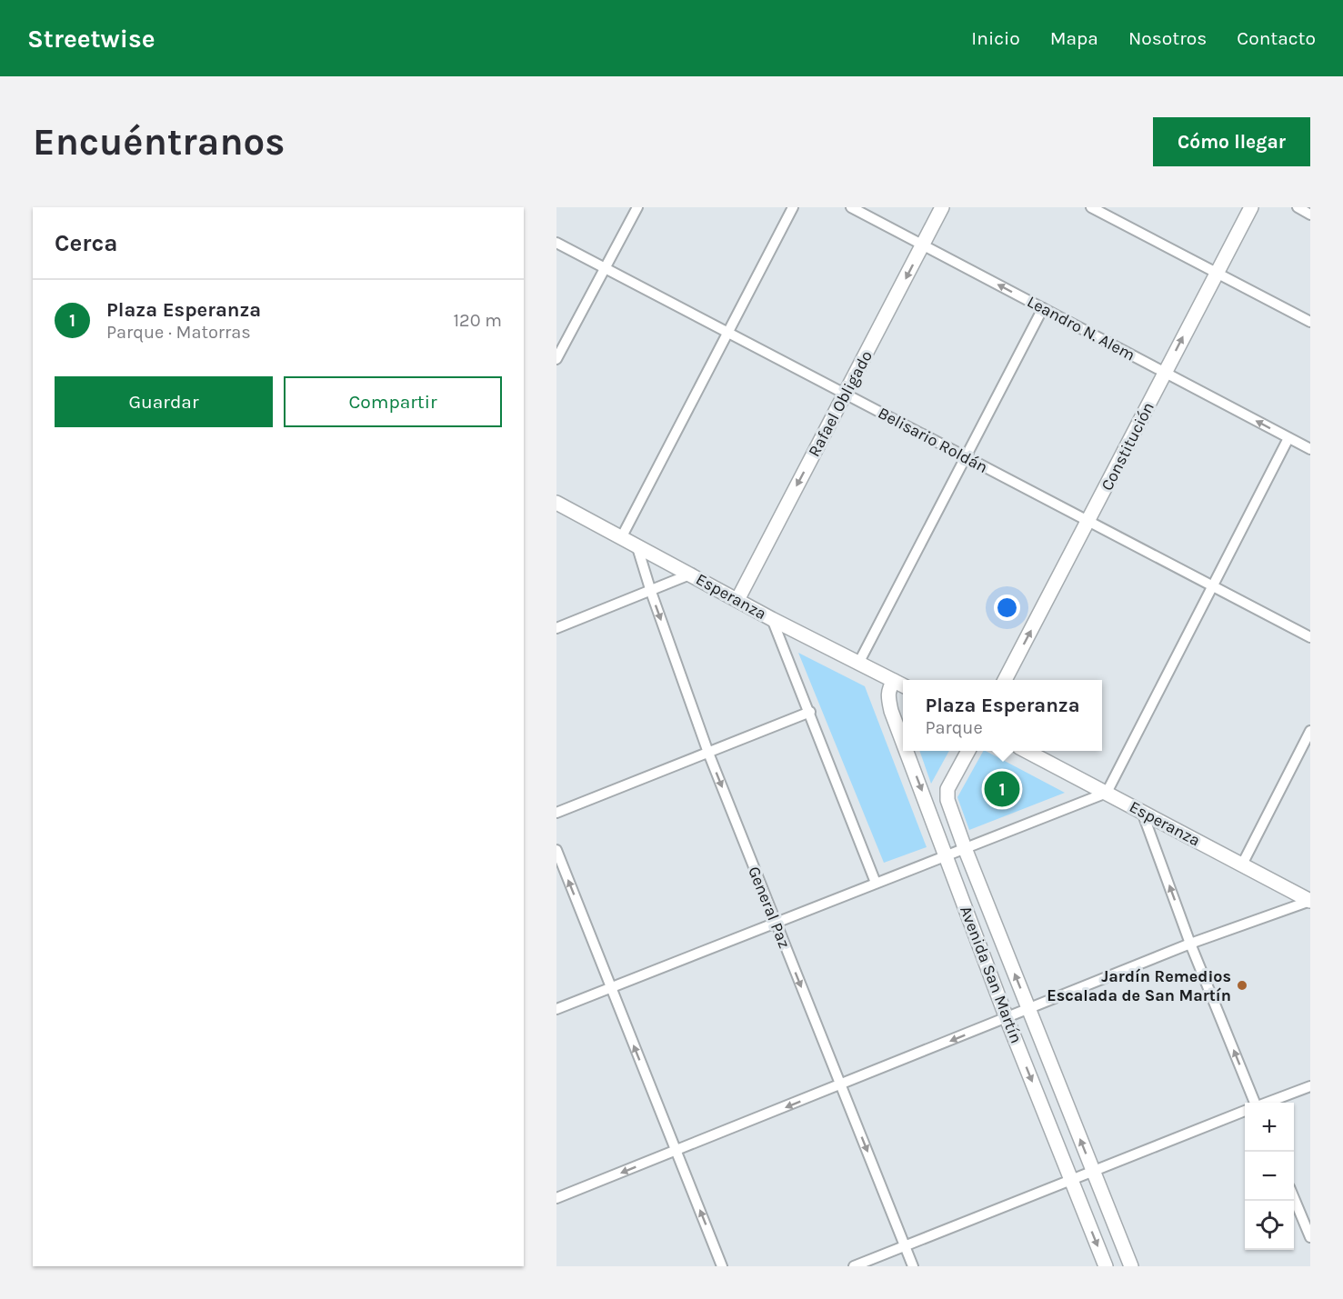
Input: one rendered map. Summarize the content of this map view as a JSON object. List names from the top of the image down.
{
  "streets": {
    "main road": [
      "Rafael Obligado",
      "Constitución",
      "Esperanza",
      "Avenida San Martín"
    ],
    "street": ["Leandro N. Alem", "Belisario Roldán", "General Paz"]
  },
  "crossings": [
    ["Leandro N. Alem", "Rafael Obligado"],
    ["Leandro N. Alem", "Constitución"],
    ["Rafael Obligado", "Belisario Roldán"],
    ["Rafael Obligado", "Esperanza"],
    ["Belisario Roldán", "Constitución"],
    ["Esperanza", "General Paz"],
    ["Esperanza", "Avenida San Martín"]
  ],
  "one_way": [
    "Leandro N. Alem",
    "Rafael Obligado",
    "Constitución",
    "General Paz"
  ],
  "places": ["Jardín Remedios Escalada de San Martín"],
  "page": {
    "header": "Streetwise",
    "nav": [
      "Inicio",
      "Mapa",
      "Nosotros",
      "Contacto"
    ],
    "buttons": [
      "Cómo llegar",
      ["Guardar", "Compartir"]
    ],
    "title": "Encuéntranos",
    "heading": "Cerca",
    "list": [
      {
        "mark": "1",
        "name": "Plaza Esperanza",
        "note": "Parque · Matorras",
        "value": "120 m"
      }
    ],
    "popup": ["Plaza Esperanza", "Parque"],
    "pins": "1",
    "map_buttons": ["+", "−"]
  }
}
